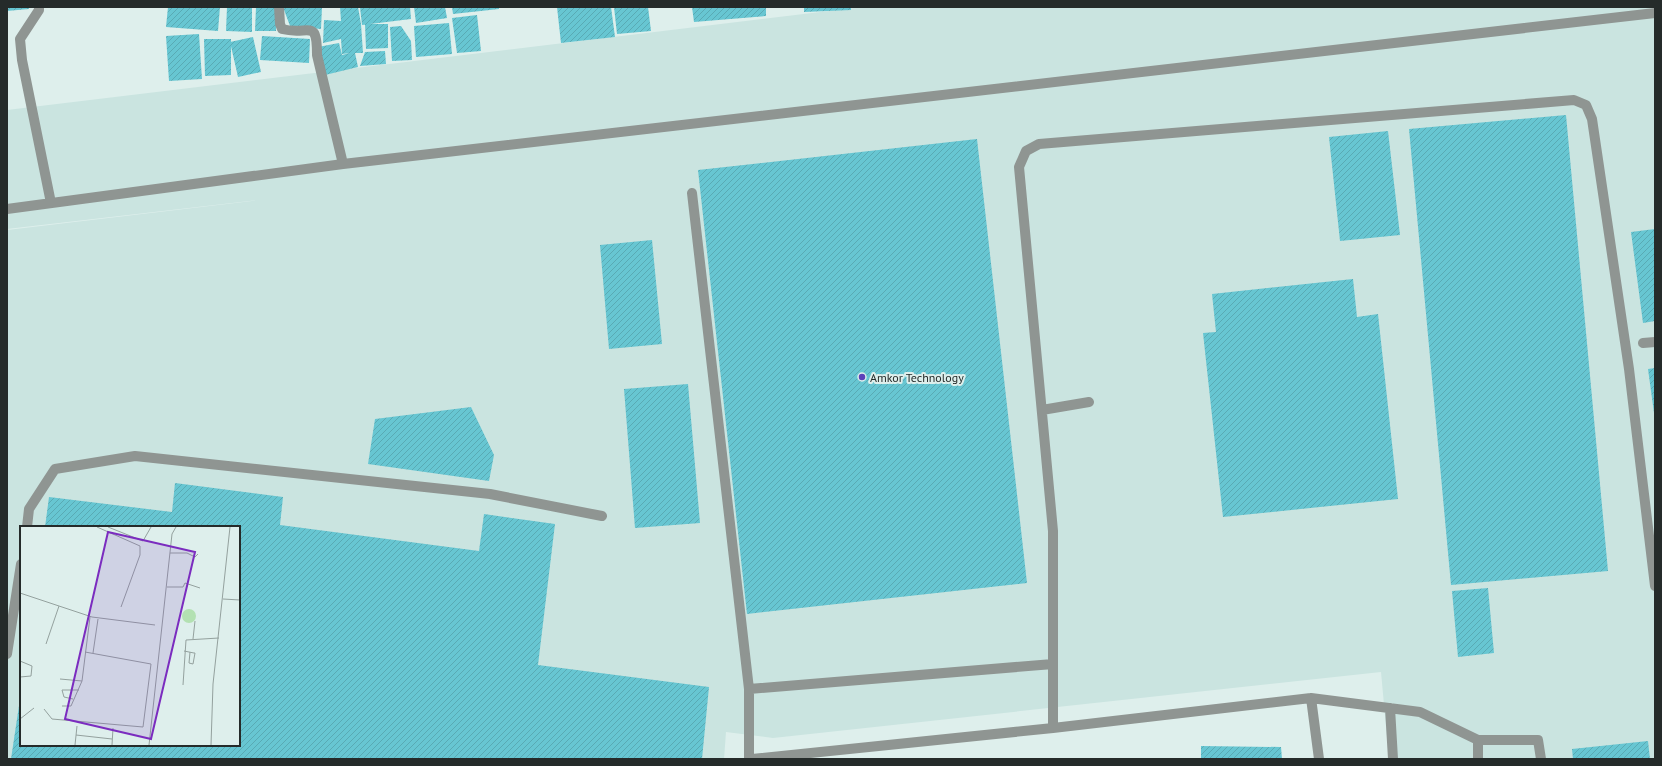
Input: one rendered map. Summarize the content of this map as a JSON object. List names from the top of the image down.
{
  "places": ["Amkor Technology"]
}
